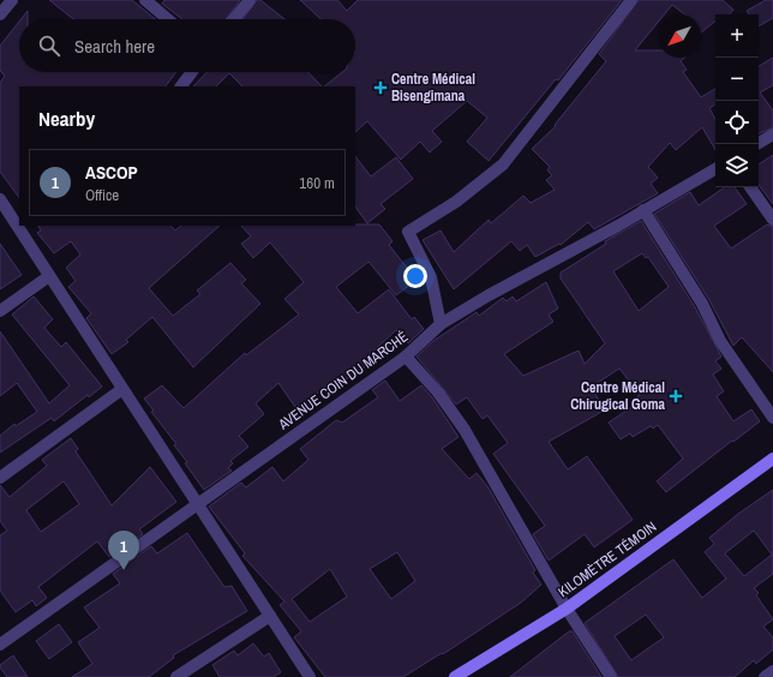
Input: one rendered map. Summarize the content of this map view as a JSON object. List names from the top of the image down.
{
  "streets": {
    "main road": ["KILOMÈTRE TÉMOIN"],
    "street": ["AVENUE COIN DU MARCHÉ"]
  },
  "places": {
    "health": ["Centre Médical Bisengimana", "Centre Médical Chirugical Goma"]
  },
  "north": "bottom left",
  "page": {
    "map_buttons": ["+", "−"],
    "search": "Search here",
    "heading": "Nearby",
    "list": [
      {
        "mark": "1",
        "name": "ASCOP",
        "note": "Office",
        "value": "160 m"
      }
    ],
    "pins": "1"
  }
}
